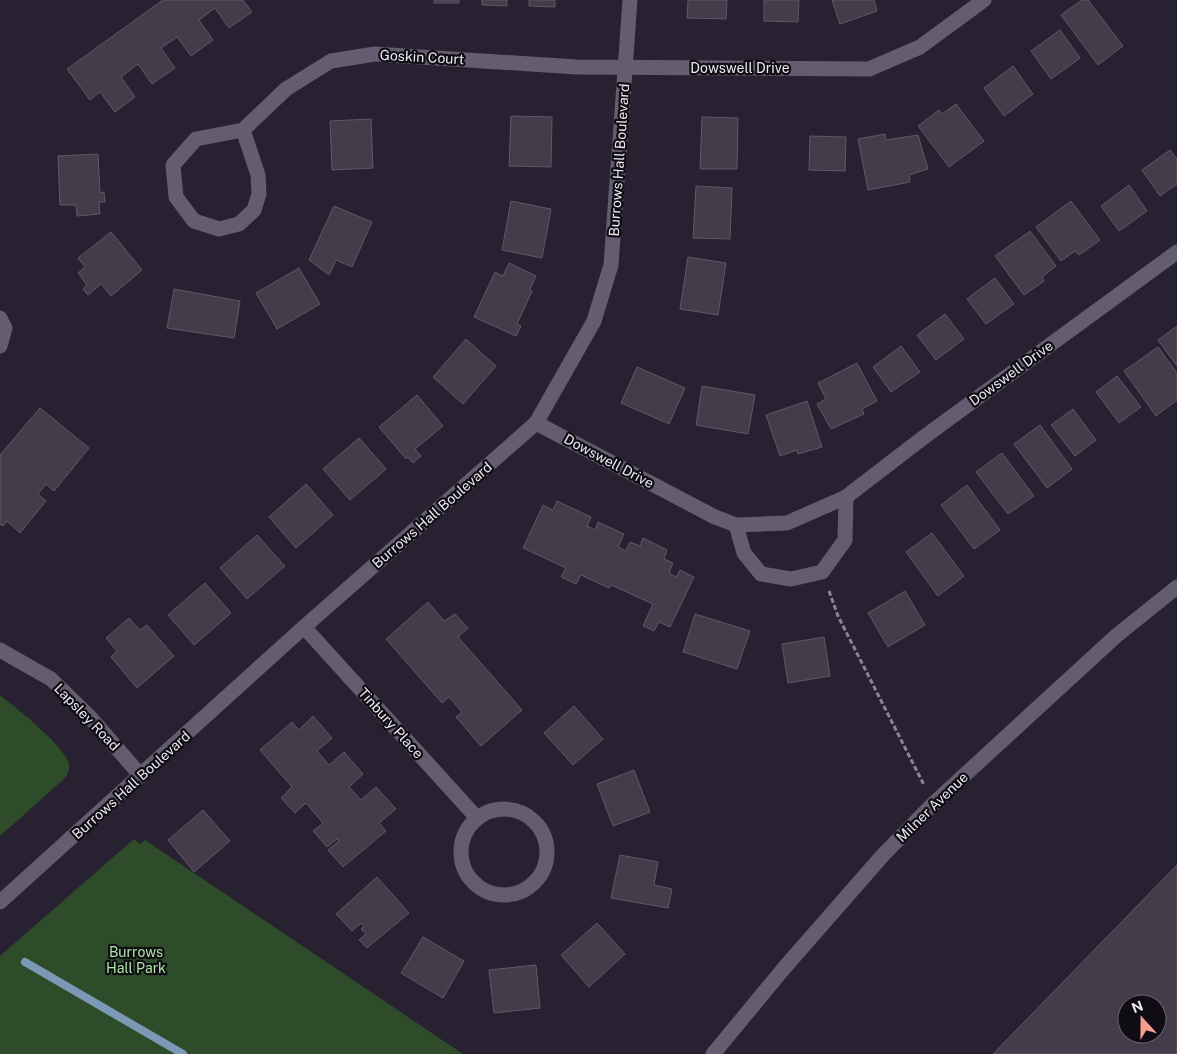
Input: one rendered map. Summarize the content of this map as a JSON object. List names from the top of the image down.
{
  "streets": {
    "street": [
      "Goskin Court",
      "Dowswell Drive",
      "Burrows Hall Boulevard",
      "Lapsley Road",
      "Tinbury Place",
      "Milner Avenue"
    ]
  },
  "crossings": [
    ["Goskin Court", "Dowswell Drive"],
    ["Goskin Court", "Burrows Hall Boulevard"],
    ["Dowswell Drive", "Burrows Hall Boulevard"],
    ["Burrows Hall Boulevard", "Lapsley Road"],
    ["Burrows Hall Boulevard", "Tinbury Place"]
  ],
  "parks": ["Burrows Hall Park"],
  "north": "top"
}
